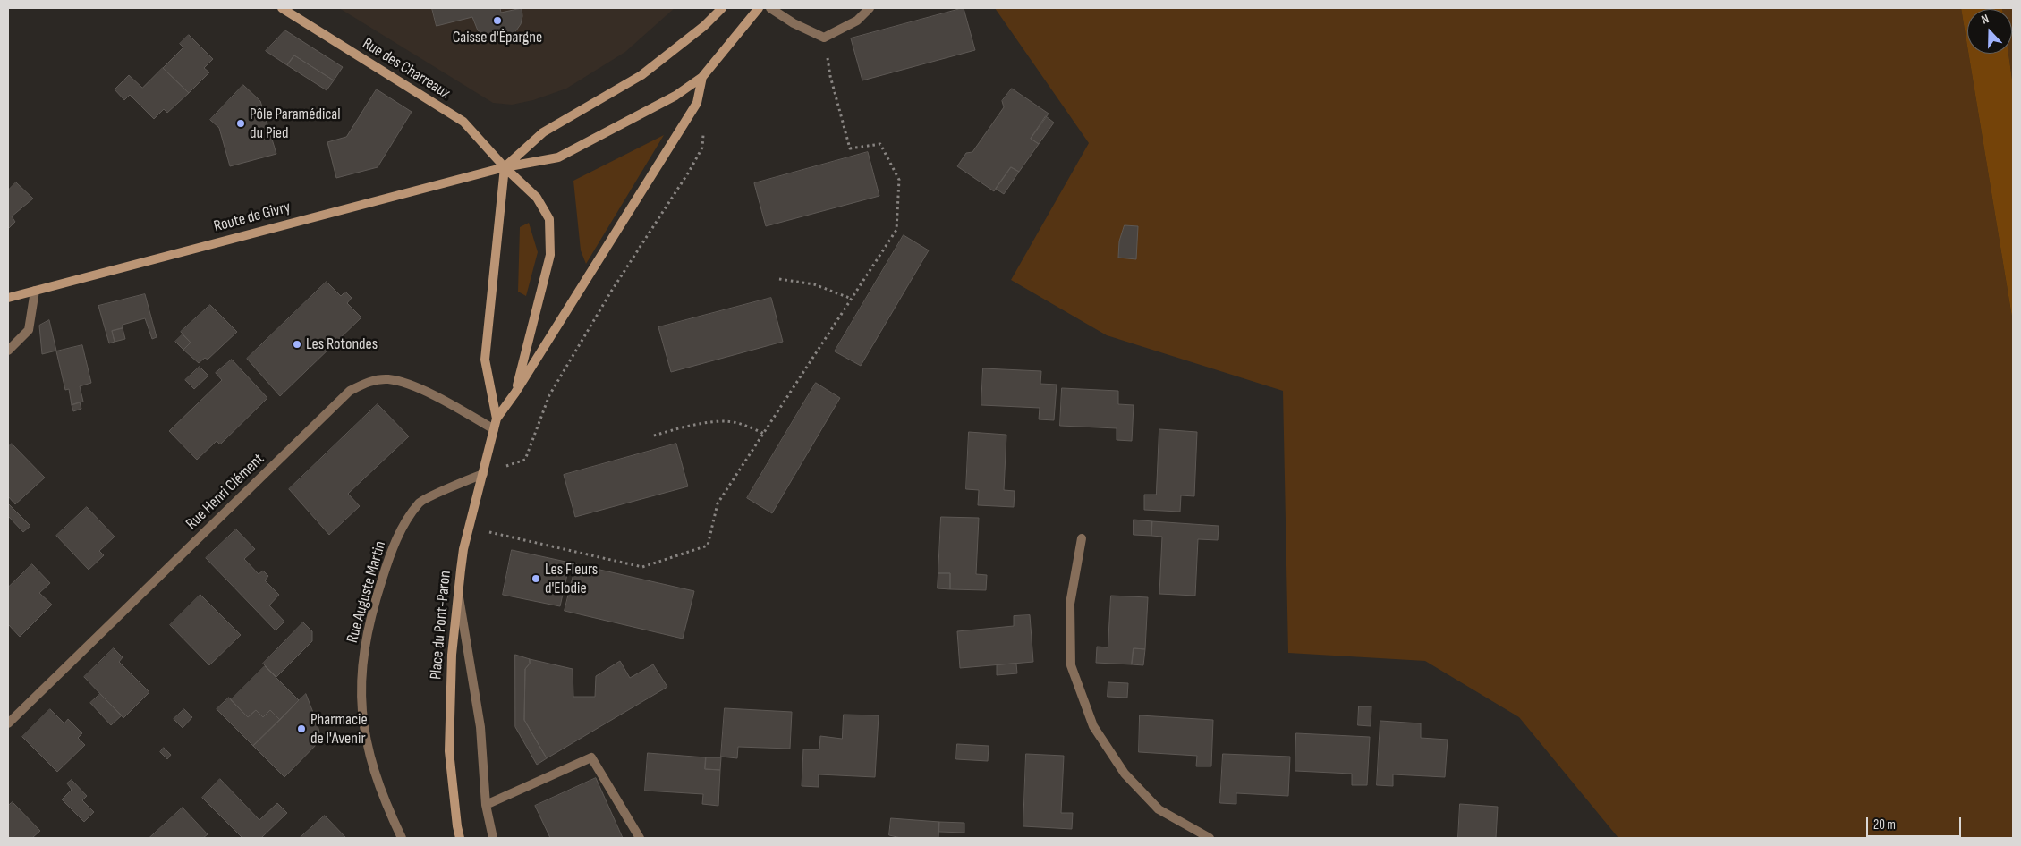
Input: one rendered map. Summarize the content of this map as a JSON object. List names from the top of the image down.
{
  "streets": {
    "main road": ["Rue des Charreaux", "Route de Givry", "Place du Pont-Paron"],
    "street": ["Rue Henri Clément", "Rue Auguste Martin"]
  },
  "crossings": [
    ["Rue des Charreaux", "Route de Givry"],
    ["Rue Henri Clément", "Place du Pont-Paron"],
    ["Rue Auguste Martin", "Place du Pont-Paron"]
  ],
  "places": [
    "Caisse d'Épargne",
    "Pôle Paramédical du Pied",
    "Les Rotondes",
    "Les Fleurs d'Elodie",
    "Pharmacie de l'Avenir"
  ],
  "scale_bar": "20 m",
  "north": "top"
}
